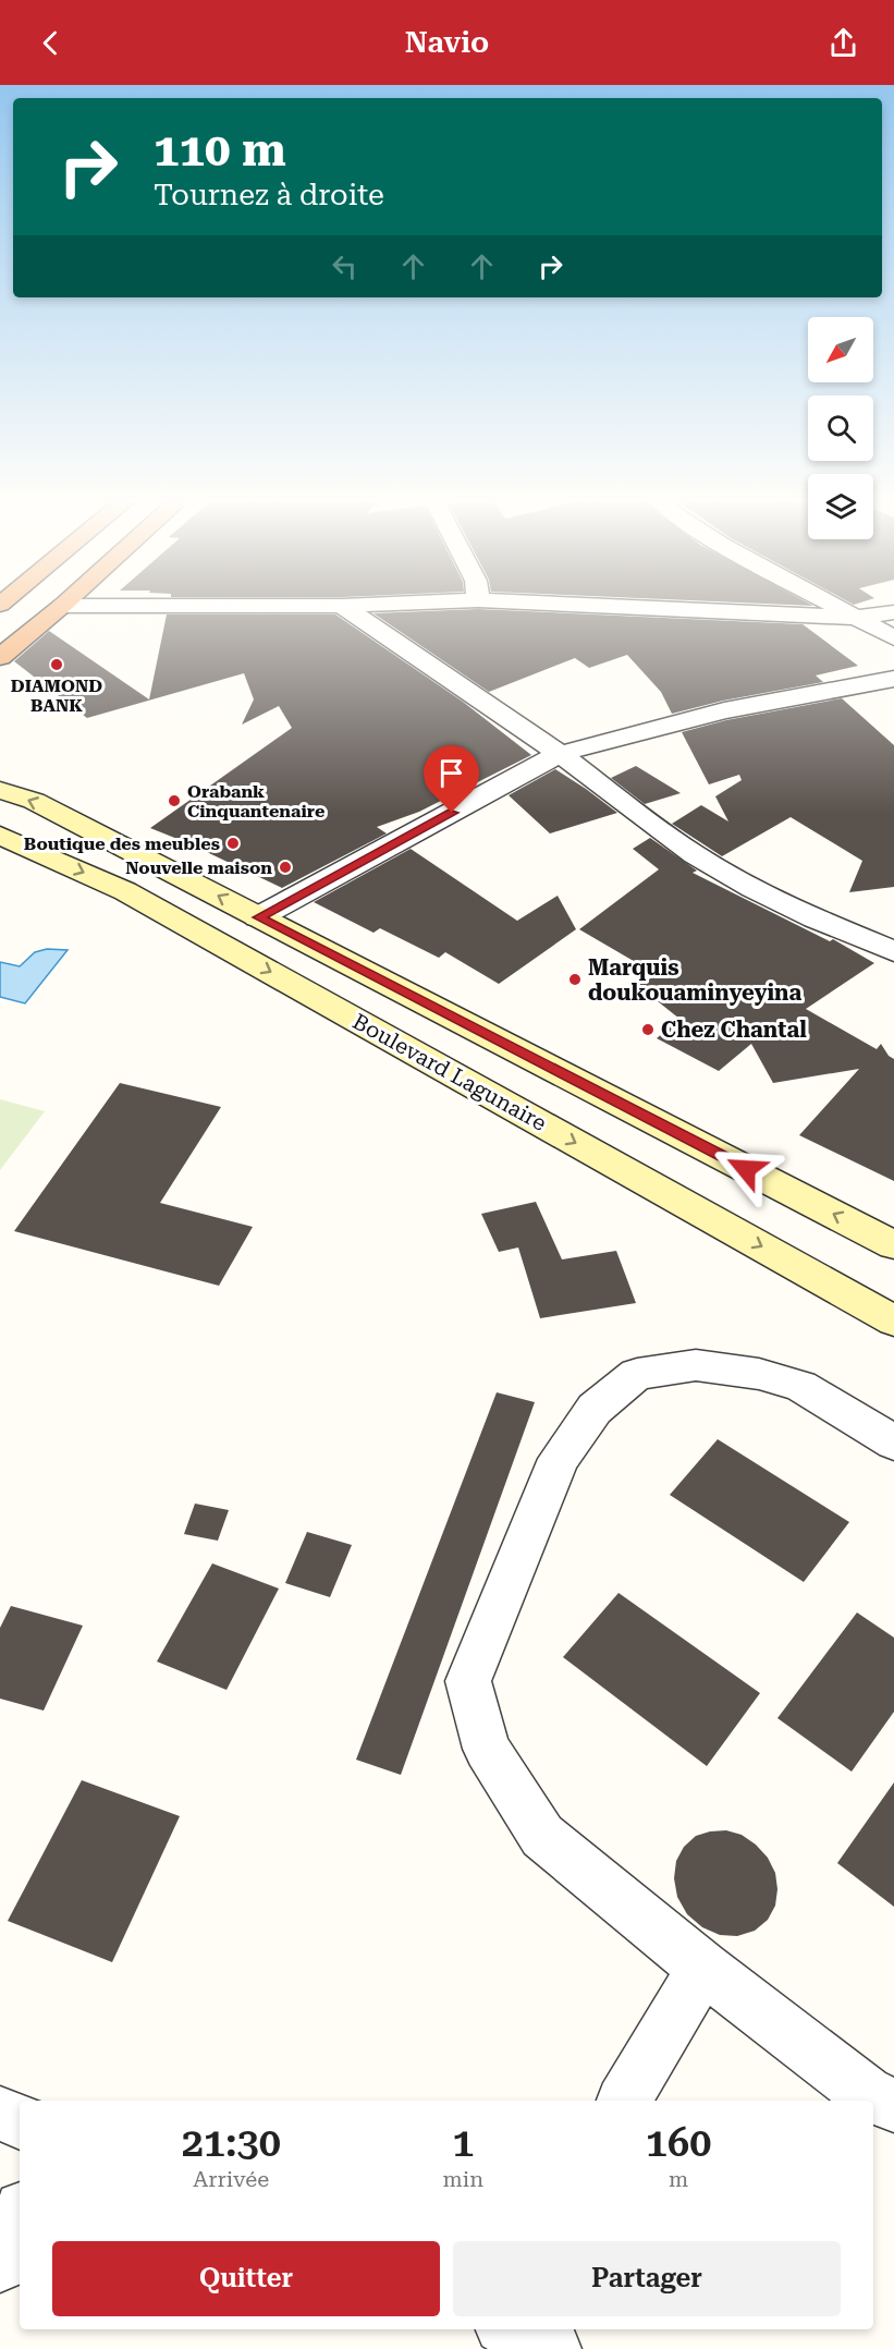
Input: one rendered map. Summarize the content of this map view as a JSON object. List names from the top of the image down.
{
  "streets": {
    "main road": ["Boulevard Lagunaire"]
  },
  "places": [
    "DIAMOND BANK",
    "Orabank Cinquantenaire",
    "Boutique des meubles",
    "Nouvelle maison",
    "Marquis doukouaminyeyina",
    "Chez Chantal"
  ],
  "north": "bottom left",
  "page": {
    "header": "Navio",
    "turn": ["110 m", "Tournez à droite"],
    "eta": [
      "21:30",
      "Arrivée",
      "1",
      "min",
      "160",
      "m"
    ],
    "buttons": ["Quitter", "Partager"]
  }
}
